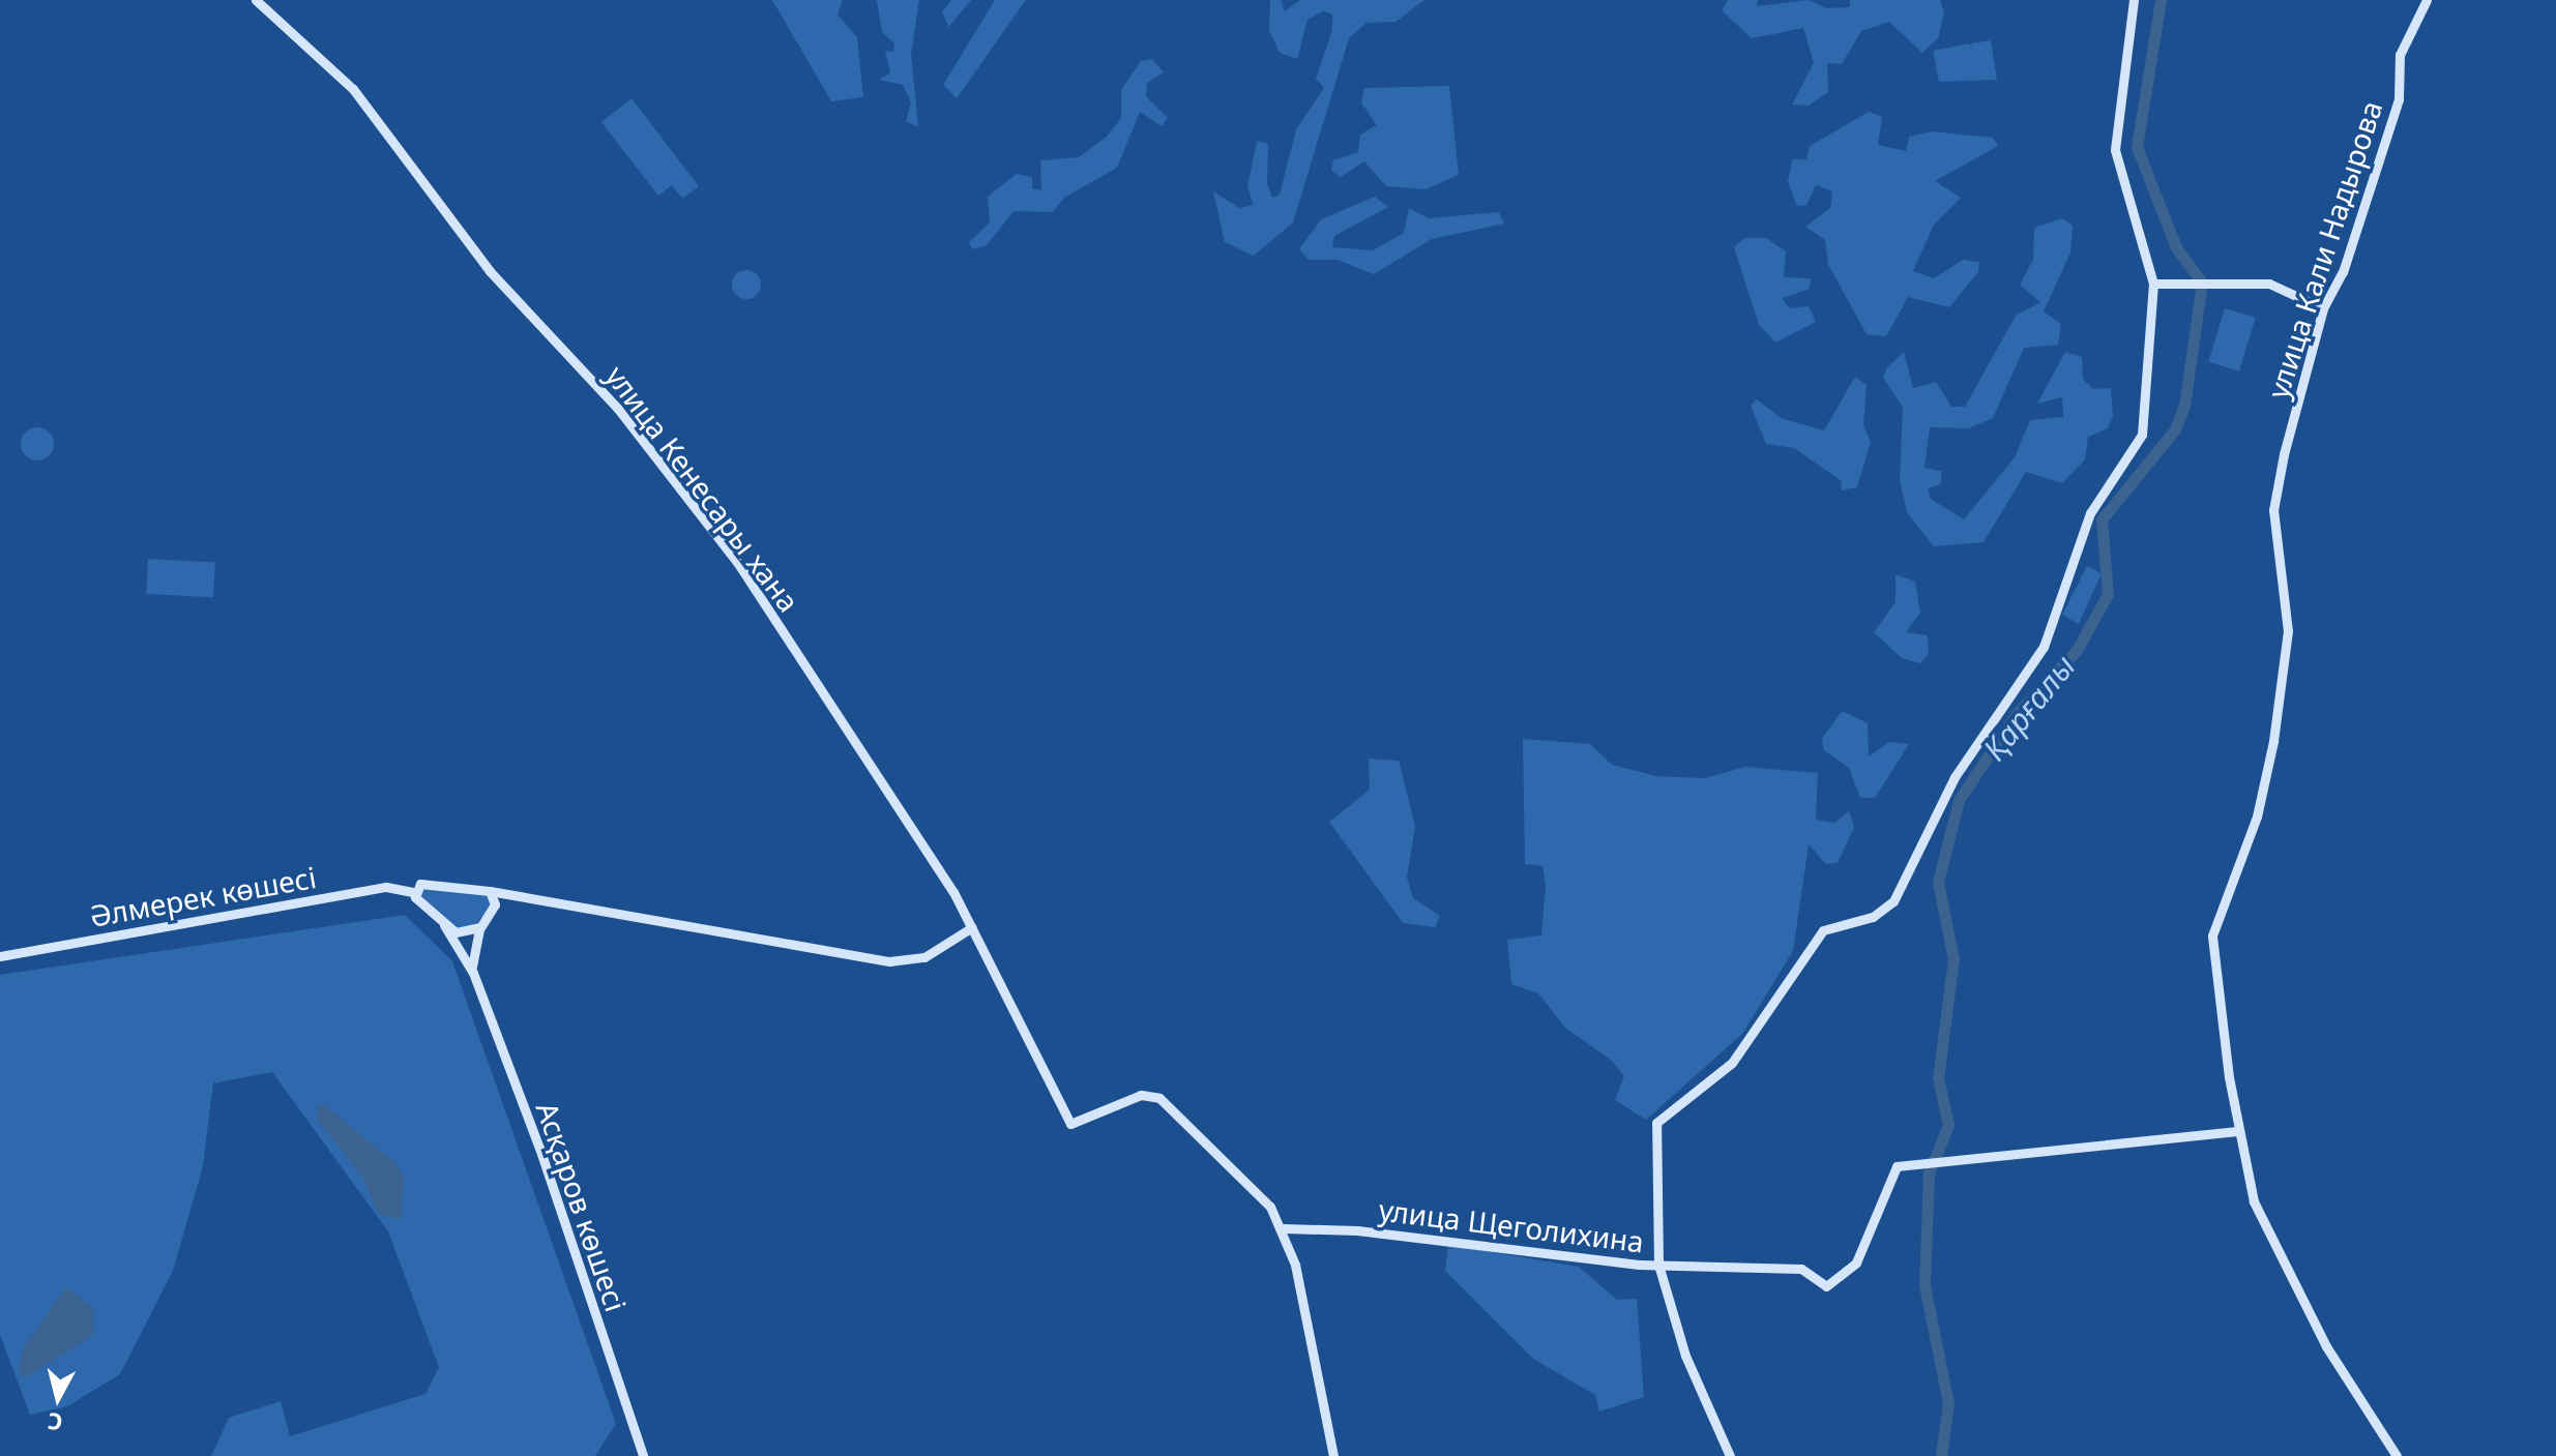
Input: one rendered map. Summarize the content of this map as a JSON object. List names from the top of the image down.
{
  "streets": {
    "street": [
      "улица Кали Надырова",
      "улица Кенесары хана",
      "Әлмерек көшесі",
      "Асқаров көшесі",
      "улица Щеголихина"
    ]
  },
  "crossings": [
    ["улица Кали Надырова", "улица Щеголихина"]
  ],
  "water": ["Қарғалы"],
  "north": "bottom"
}
